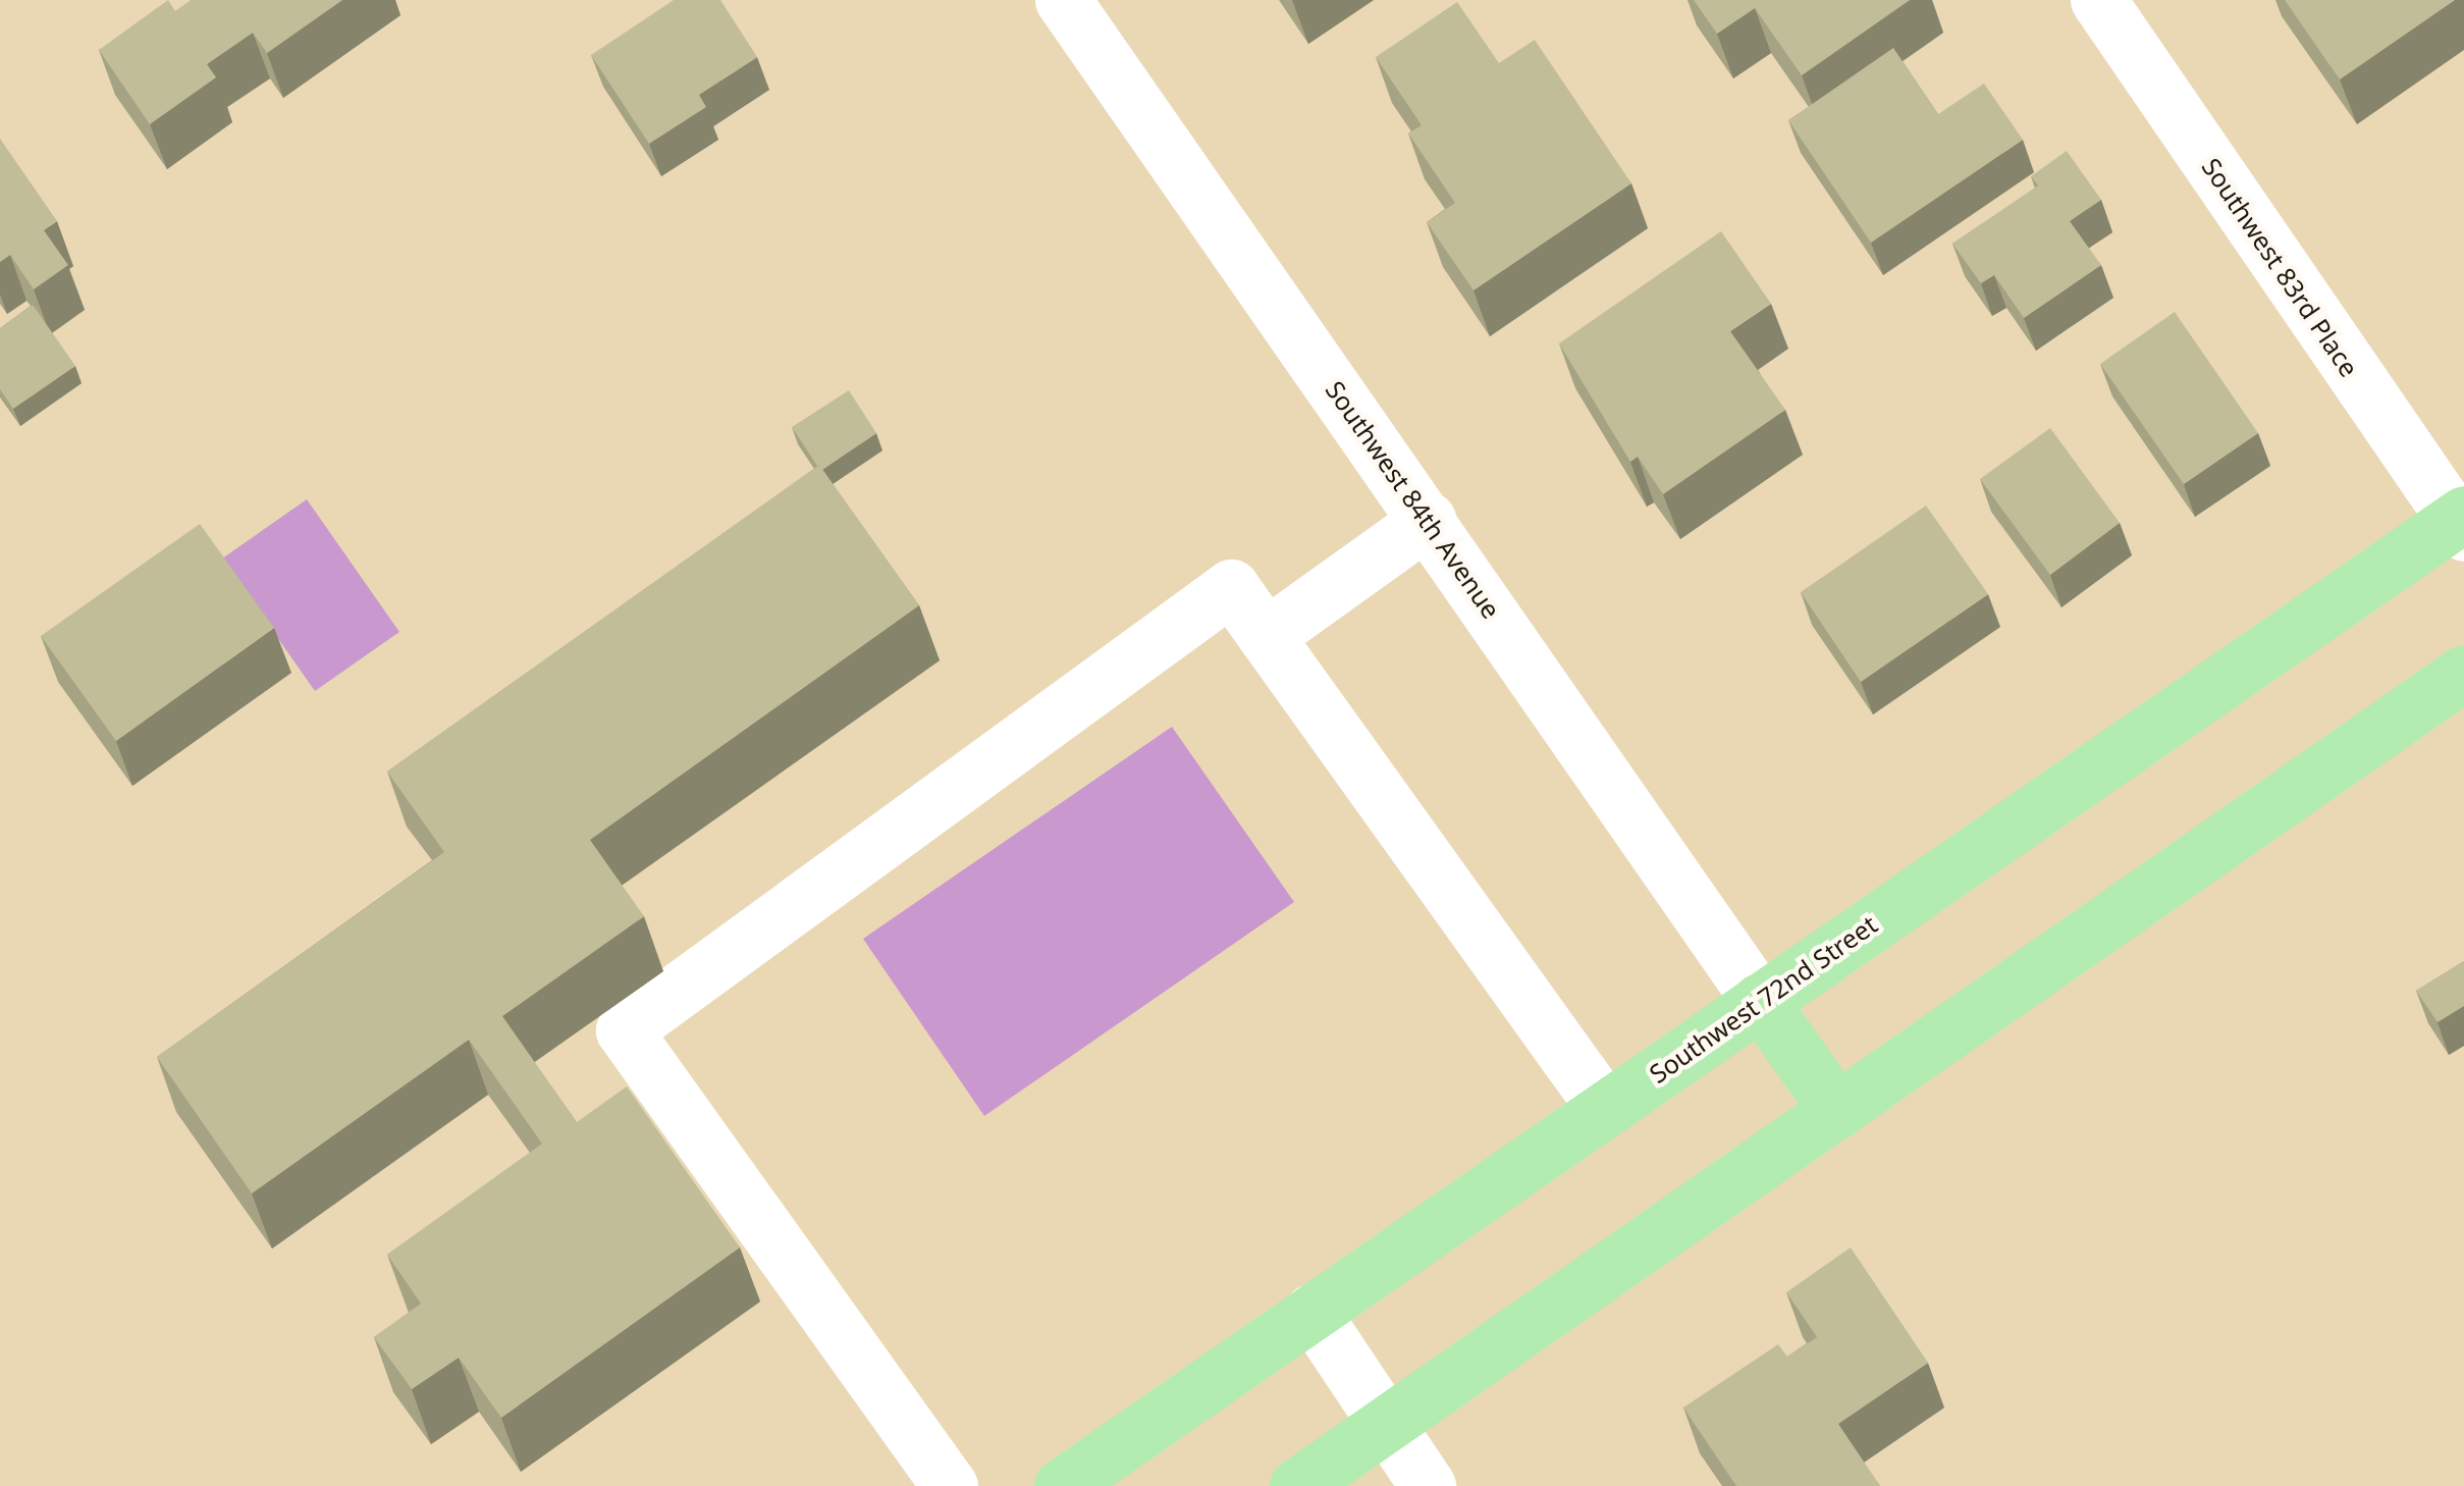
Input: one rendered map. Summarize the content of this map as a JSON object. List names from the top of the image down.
{
  "streets": {
    "main road": ["Southwest 72nd Street"],
    "street": ["Southwest 83rd Place", "Southwest 84th Avenue"]
  },
  "crossings": [
    ["Southwest 83rd Place", "Southwest 72nd Street"],
    ["Southwest 84th Avenue", "Southwest 72nd Street"]
  ]
}
